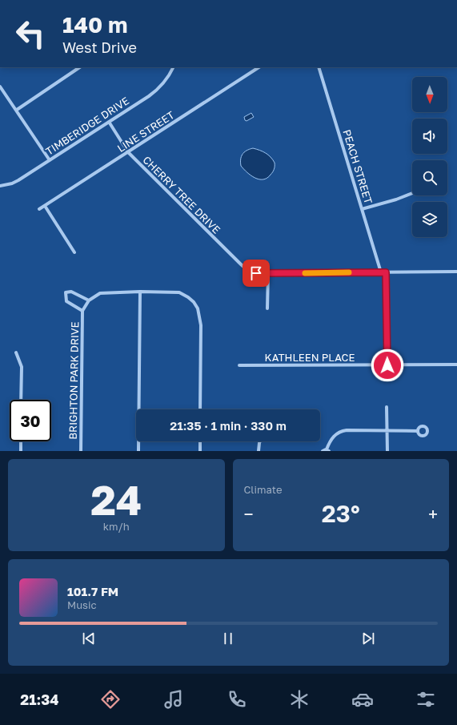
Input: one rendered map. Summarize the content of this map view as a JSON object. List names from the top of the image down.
{
  "streets": {
    "street": [
      "TIMBERIDGE DRIVE",
      "LINE STREET",
      "PEACH STREET",
      "CHERRY TREE DRIVE",
      "KATHLEEN PLACE",
      "BRIGHTON PARK DRIVE"
    ]
  },
  "crossings": [
    ["TIMBERIDGE DRIVE", "CHERRY TREE DRIVE"],
    ["LINE STREET", "CHERRY TREE DRIVE"]
  ],
  "north": "bottom",
  "page": {
    "turn": ["140 m", "West Drive"],
    "limit": "30",
    "trip": "21:35 · 1 min · 330 m",
    "tile": [
      ["24", "km/h"],
      "Climate"
    ],
    "heat": ["−", "23°", "+"],
    "song": ["101.7 FM", "Music"],
    "tabs": "21:34"
  }
}
